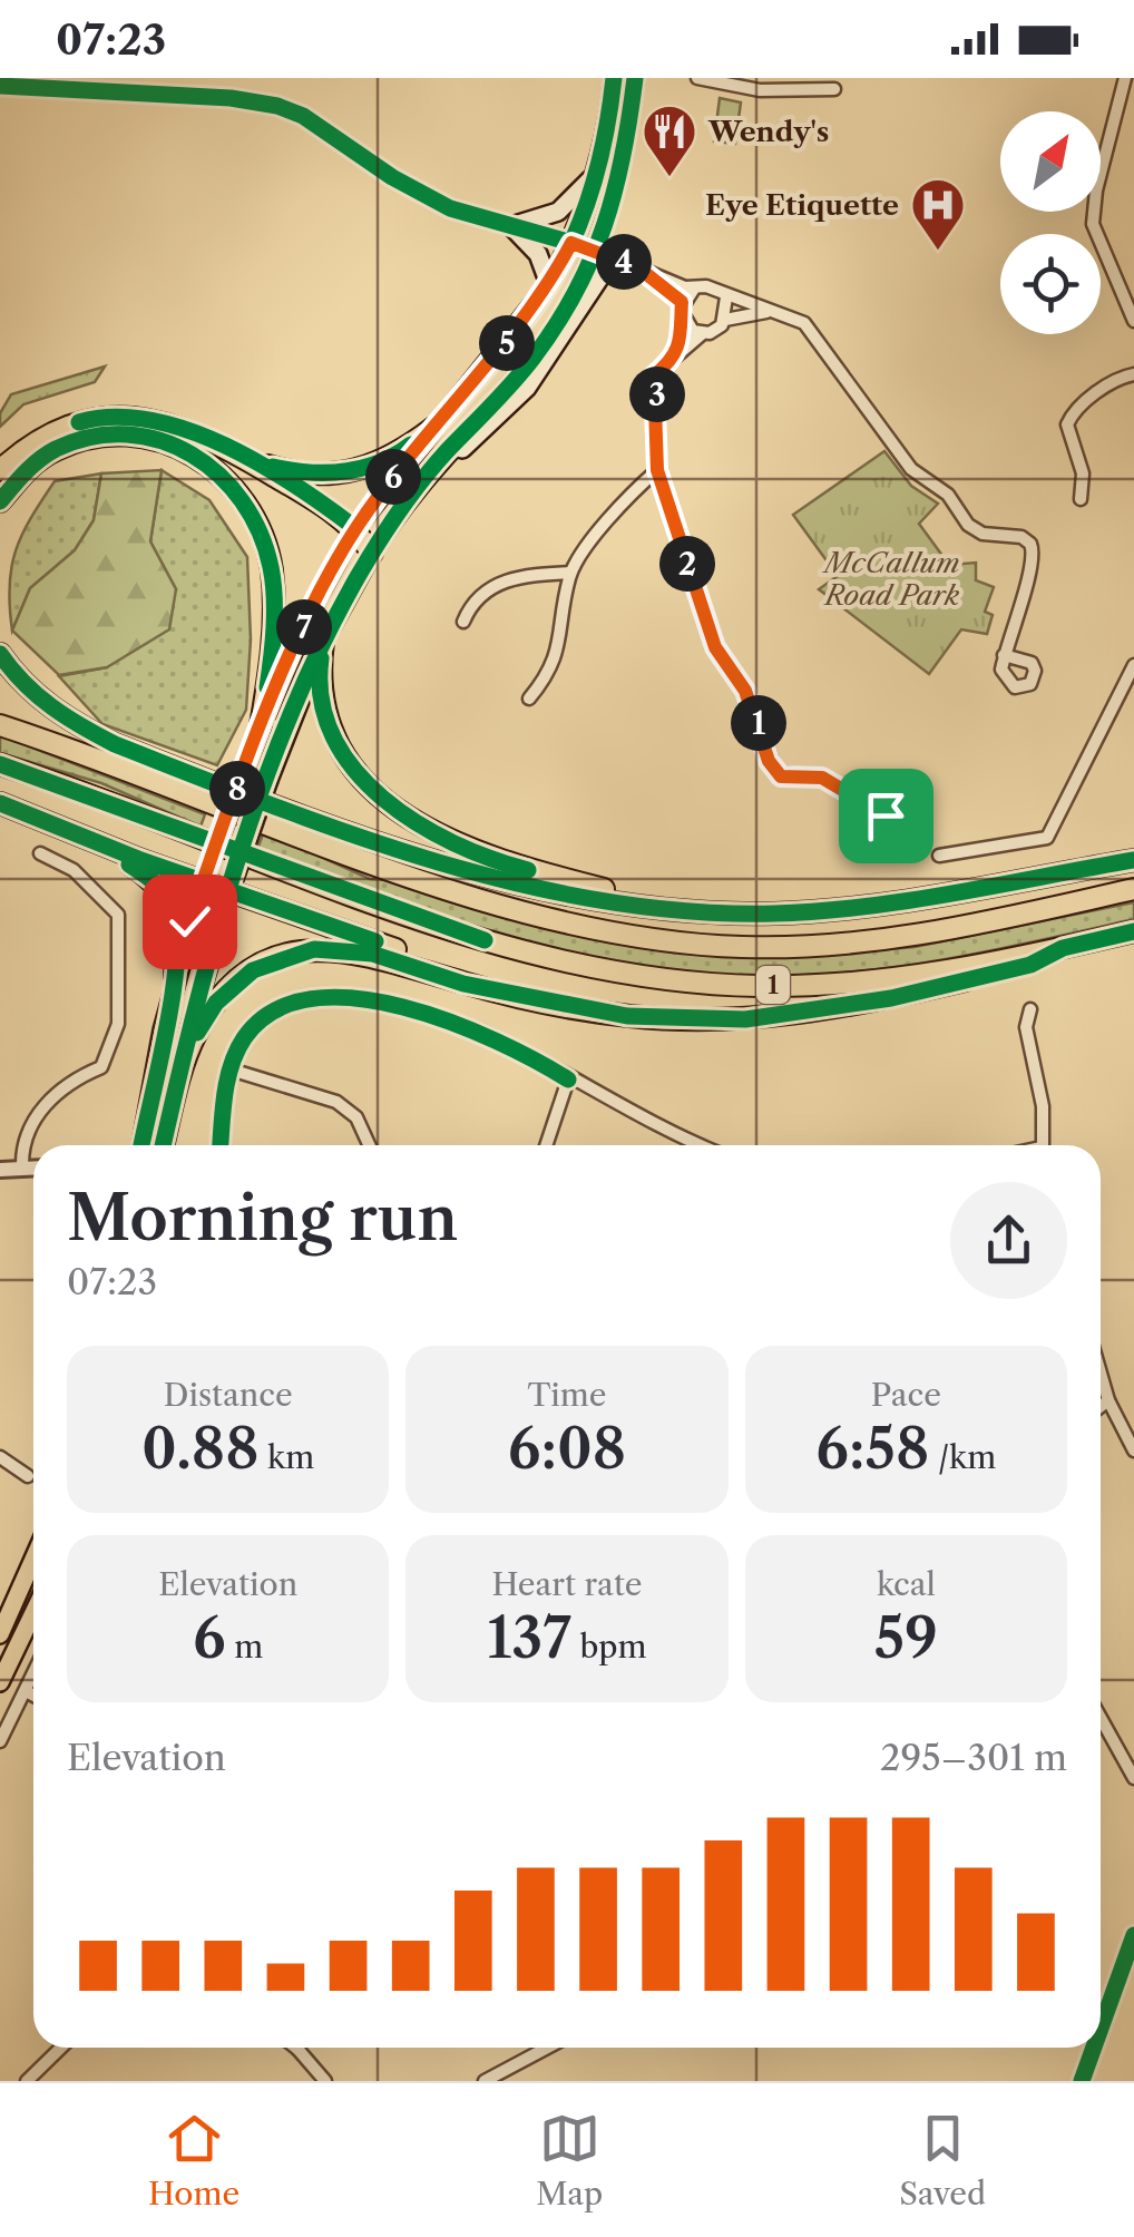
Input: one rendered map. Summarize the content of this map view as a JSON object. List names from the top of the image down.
{
  "streets": {
    "highway": ["1"]
  },
  "parks": ["McCallum Road Park"],
  "places": {
    "restaurant": ["Wendy's"],
    "hospital": ["Eye Etiquette"]
  },
  "north": "top right",
  "page": {
    "status": "07:23",
    "pins": [
      "4",
      "5",
      "3",
      "6",
      "2",
      "7",
      "1",
      "8"
    ],
    "heading": ["Morning run", "07:23"],
    "stats": [
      ["Distance", "0.88 km"],
      ["Time", "6:08"],
      ["Pace", "6:58 /km"],
      ["Elevation", "6 m"],
      ["Heart rate", "137 bpm"],
      ["kcal", "59"]
    ],
    "chart": ["Elevation", "295–301 m"],
    "tabs": ["Home", "Map", "Saved"]
  }
}
